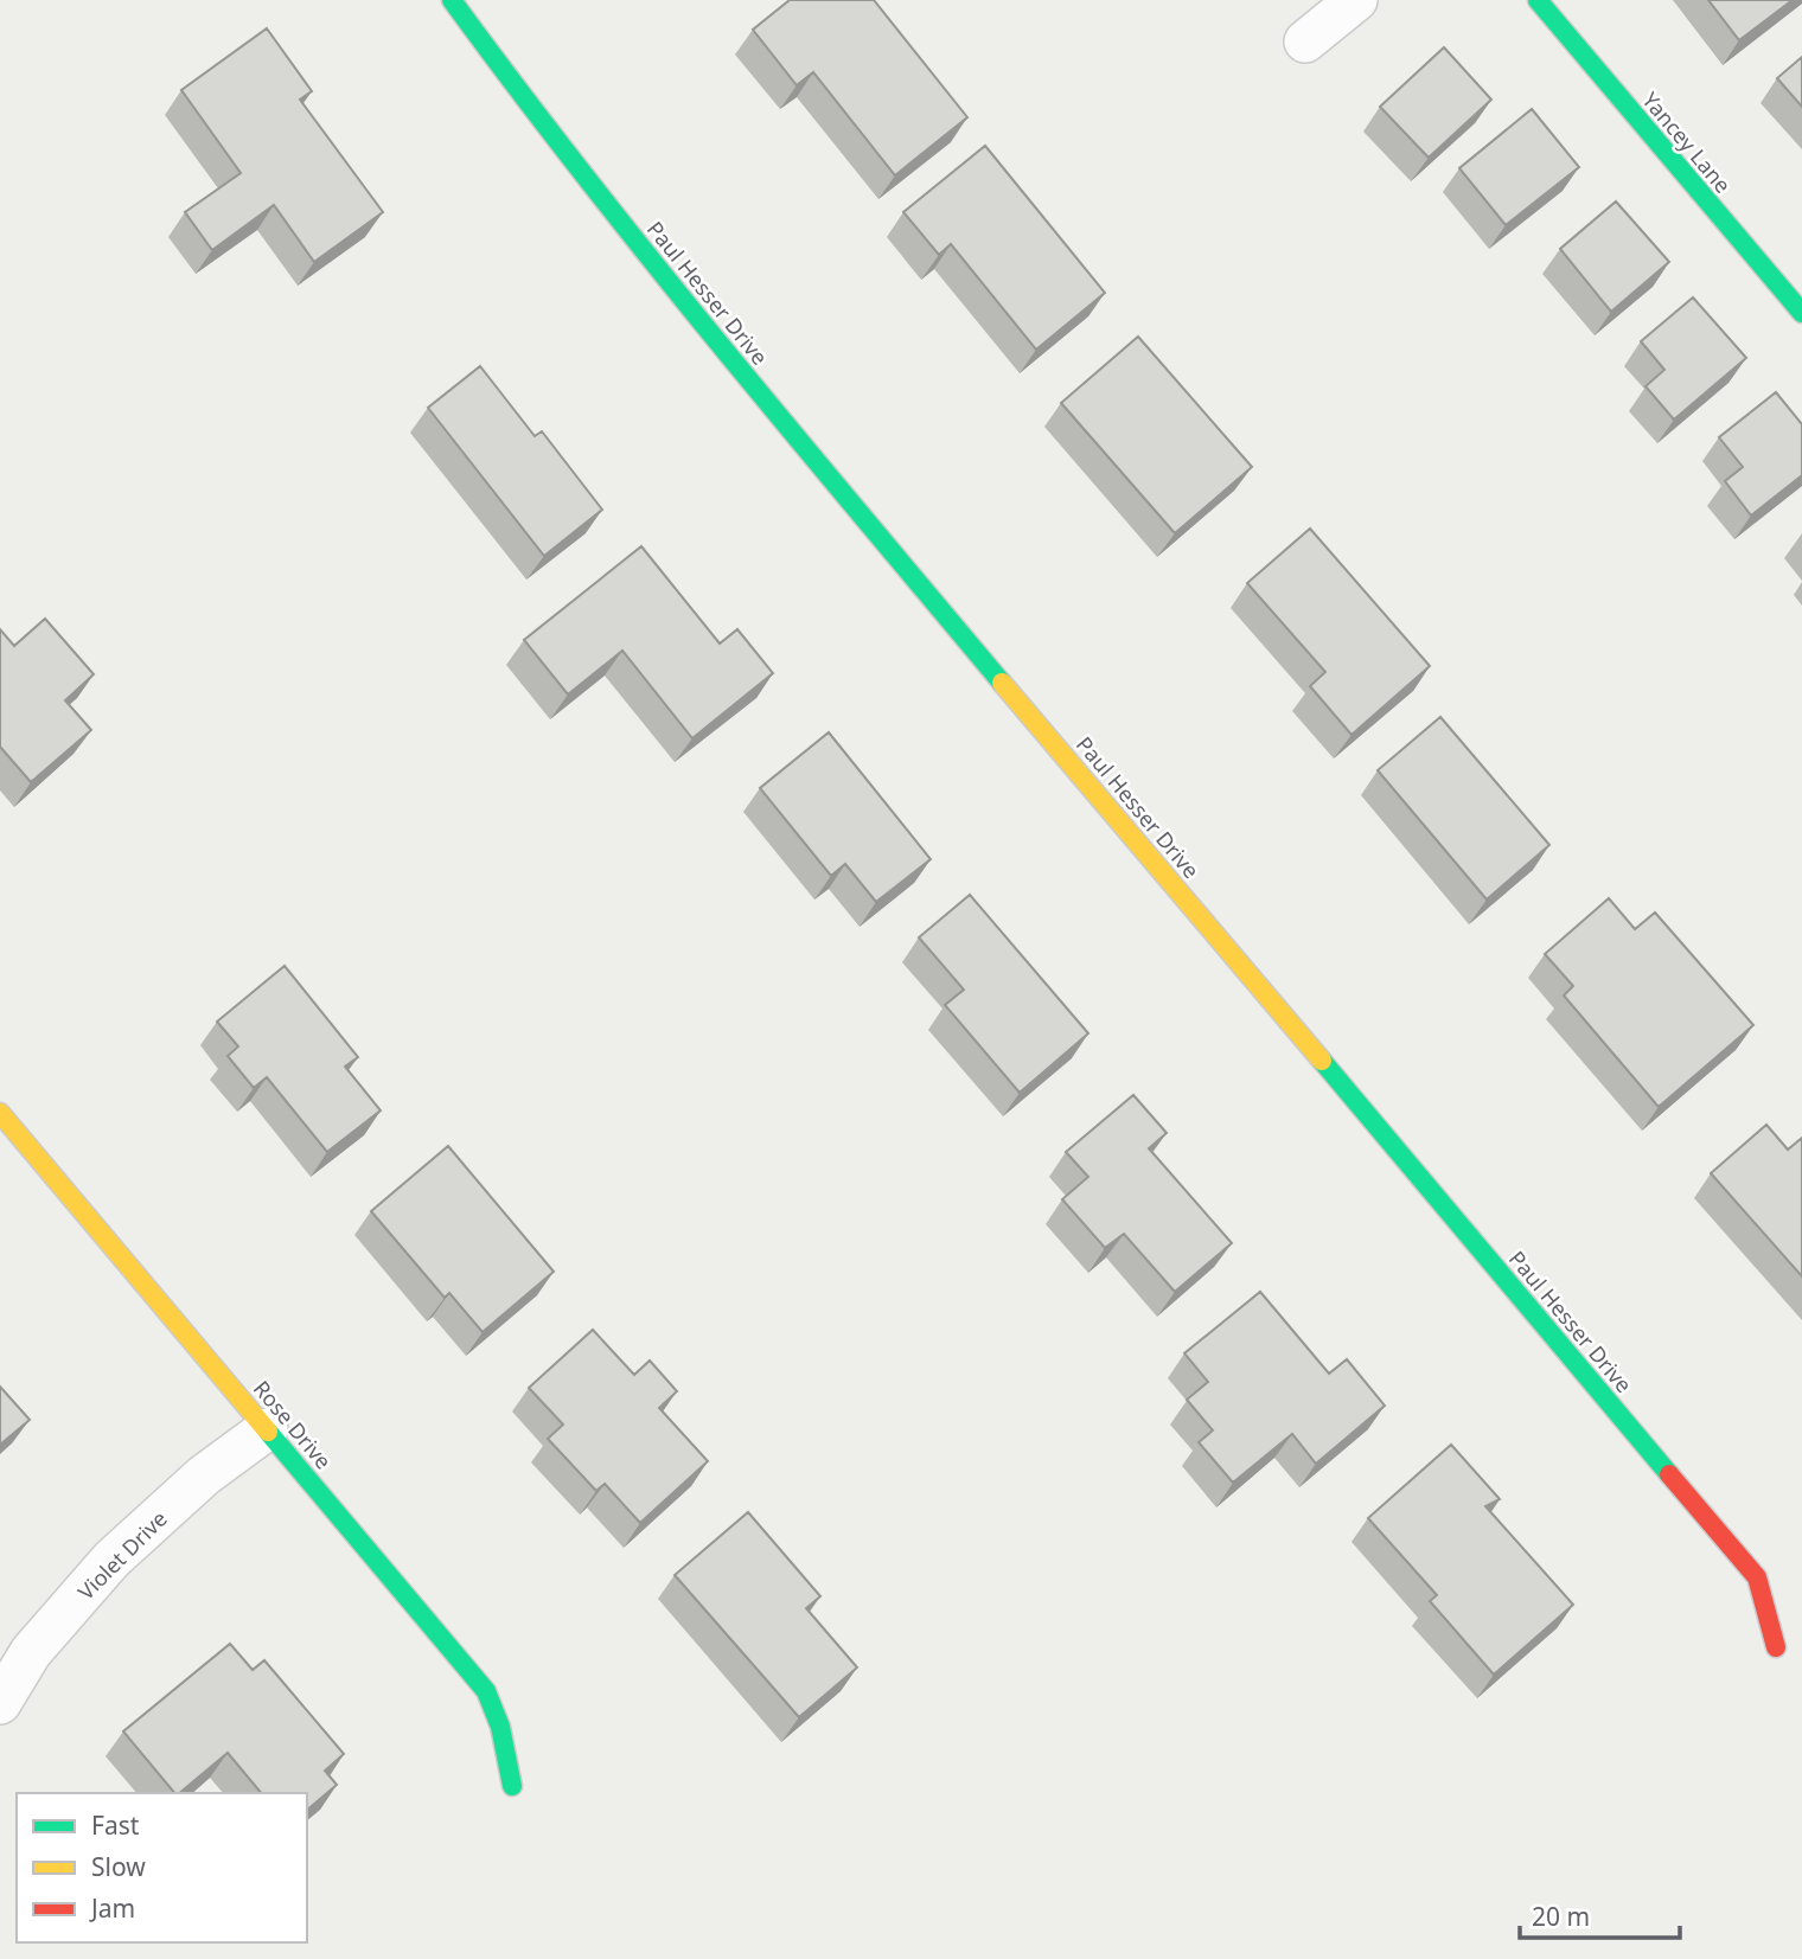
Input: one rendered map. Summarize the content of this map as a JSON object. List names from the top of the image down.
{
  "streets": {
    "street": [
      "Yancey Lane",
      "Paul Hesser Drive",
      "Rose Drive",
      "Violet Drive"
    ]
  },
  "crossings": [
    ["Rose Drive", "Violet Drive"]
  ],
  "legend": ["Fast", "Slow", "Jam"],
  "scale_bar": "20 m"
}
